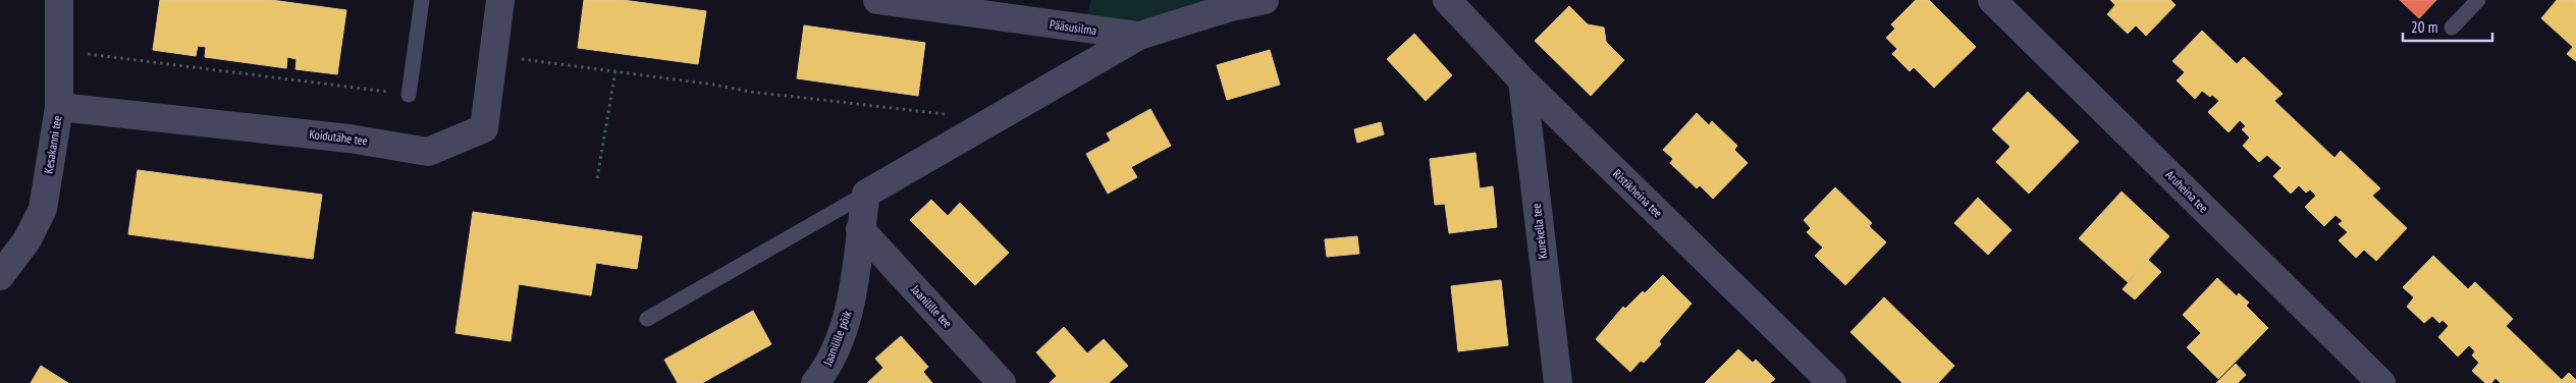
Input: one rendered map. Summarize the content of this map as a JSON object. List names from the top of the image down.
{
  "streets": {
    "street": [
      "Pääsusilma",
      "Koidutähe tee",
      "Kesakanni tee",
      "Aruheina tee",
      "Ristikheina tee",
      "Kurekella tee",
      "Jaanilille tee",
      "Jaanilille põik"
    ]
  },
  "crossings": [
    ["Koidutähe tee", "Kesakanni tee"],
    ["Ristikheina tee", "Kurekella tee"],
    ["Jaanilille tee", "Jaanilille põik"]
  ],
  "scale_bar": "20 m"
}
